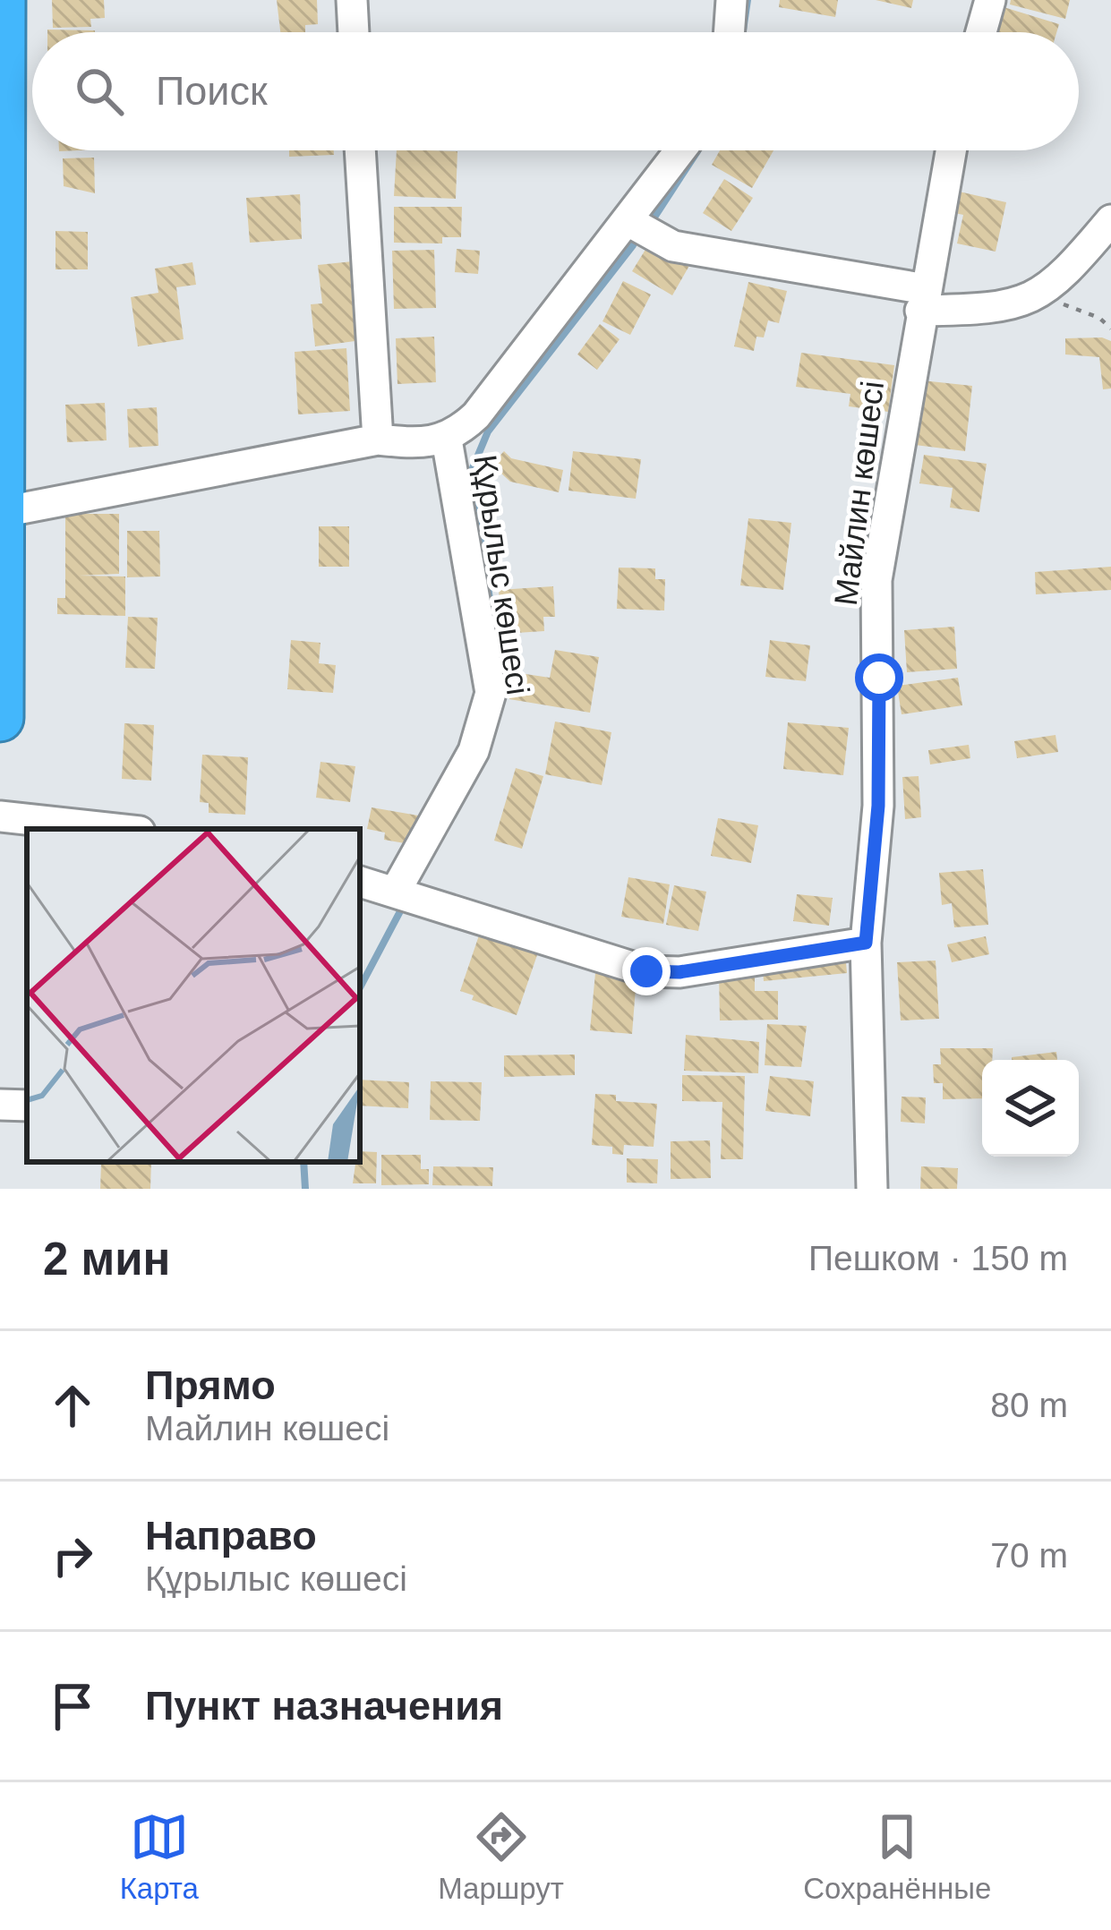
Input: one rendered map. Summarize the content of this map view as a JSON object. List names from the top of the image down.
{
  "streets": {
    "street": ["Майлин көшесі", "Құрылыс көшесі"]
  },
  "page": {
    "search": "Поиск",
    "heading": ["2 мин", "Пешком · 150 m"],
    "list": [
      ["Прямо", "Майлин көшесі", "80 m"],
      ["Направо", "Құрылыс көшесі", "70 m"],
      "Пункт назначения"
    ],
    "nav": ["Карта", "Маршрут", "Сохранённые"]
  }
}
